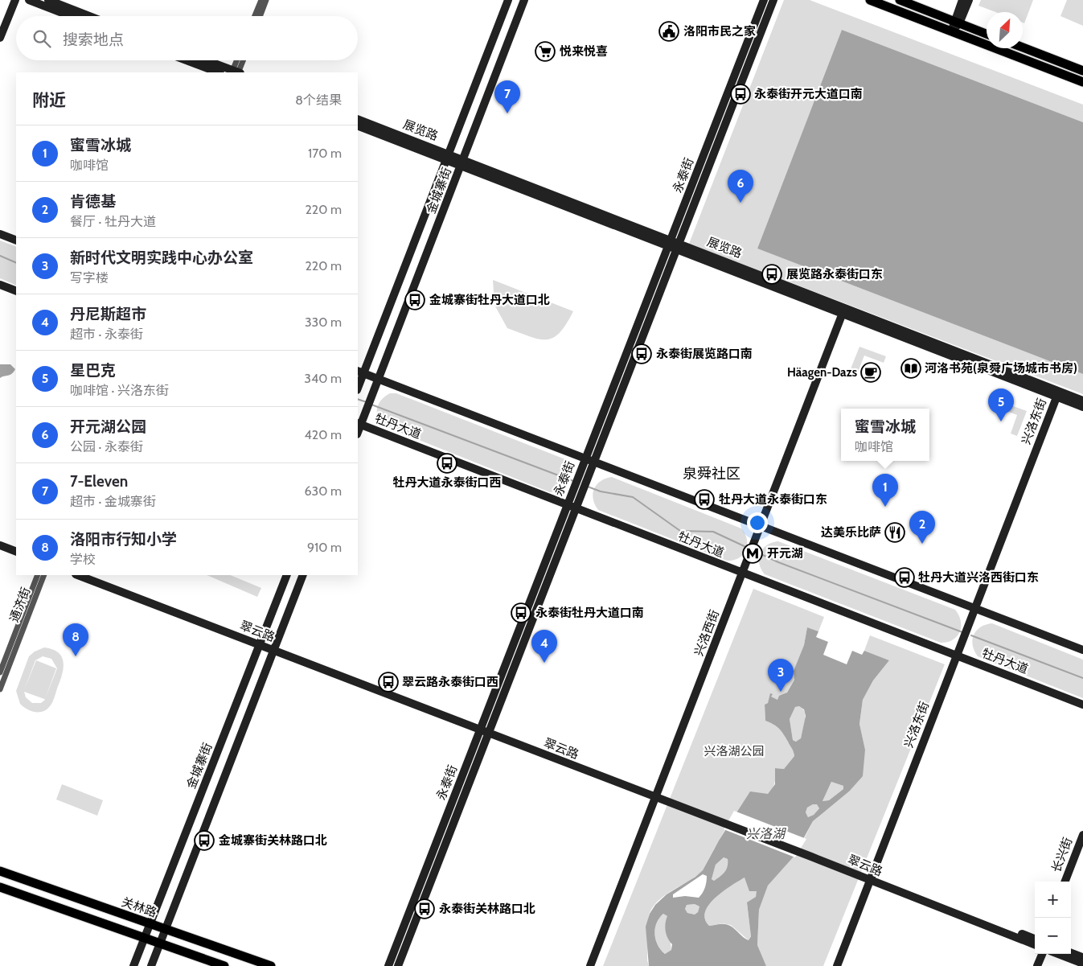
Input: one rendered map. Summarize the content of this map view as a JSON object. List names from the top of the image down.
{
  "streets": {
    "main road": [
      "展览路",
      "永泰街",
      "金城寨街",
      "兴洛东街",
      "牡丹大道",
      "翠云路",
      "兴洛西街",
      "长兴街",
      "关林路"
    ],
    "street": ["通济街"]
  },
  "crossings": [
    ["展览路", "永泰街"],
    ["展览路", "金城寨街"],
    ["展览路", "兴洛东街"],
    ["展览路", "兴洛西街"],
    ["永泰街", "牡丹大道"],
    ["永泰街", "翠云路"],
    ["金城寨街", "牡丹大道"],
    ["金城寨街", "翠云路"],
    ["金城寨街", "关林路"],
    ["兴洛东街", "牡丹大道"],
    ["兴洛东街", "翠云路"],
    ["牡丹大道", "兴洛西街"],
    ["翠云路", "兴洛西街"]
  ],
  "districts": ["泉舜社区"],
  "water": ["兴洛湖"],
  "parks": ["兴洛湖公园"],
  "places": {
    "public building": ["洛阳市民之家"],
    "supermarket": ["悦来悦喜"],
    "bus stop": [
      "永泰街开元大道口南",
      "展览路永泰街口东",
      "金城寨街牡丹大道口北",
      "永泰街展览路口南",
      "牡丹大道永泰街口西",
      "牡丹大道永泰街口东",
      "牡丹大道兴洛西街口东",
      "永泰街牡丹大道口南",
      "翠云路永泰街口西",
      "金城寨街关林路口北",
      "永泰街关林路口北"
    ],
    "library": ["河洛书苑(泉舜广场城市书房)"],
    "cafe": ["Häagen-Dazs"],
    "restaurant": ["达美乐比萨"],
    "metro station": ["开元湖"]
  },
  "north": "top right",
  "page": {
    "search": "搜索地点",
    "heading": ["附近", "8个结果"],
    "pins": [
      "7",
      "6",
      "5",
      "1",
      "2",
      "8",
      "4",
      "3"
    ],
    "list": [
      {
        "mark": "1",
        "name": "蜜雪冰城",
        "note": "咖啡馆",
        "value": "170 m"
      },
      {
        "mark": "2",
        "name": "肯德基",
        "note": "餐厅 · 牡丹大道",
        "value": "220 m"
      },
      {
        "mark": "3",
        "name": "新时代文明实践中心办公室",
        "note": "写字楼",
        "value": "220 m"
      },
      {
        "mark": "4",
        "name": "丹尼斯超市",
        "note": "超市 · 永泰街",
        "value": "330 m"
      },
      {
        "mark": "5",
        "name": "星巴克",
        "note": "咖啡馆 · 兴洛东街",
        "value": "340 m"
      },
      {
        "mark": "6",
        "name": "开元湖公园",
        "note": "公园 · 永泰街",
        "value": "420 m"
      },
      {
        "mark": "7",
        "name": "7-Eleven",
        "note": "超市 · 金城寨街",
        "value": "630 m"
      },
      {
        "mark": "8",
        "name": "洛阳市行知小学",
        "note": "学校",
        "value": "910 m"
      }
    ],
    "popup": ["蜜雪冰城", "咖啡馆"],
    "map_buttons": ["+", "−"]
  }
}
